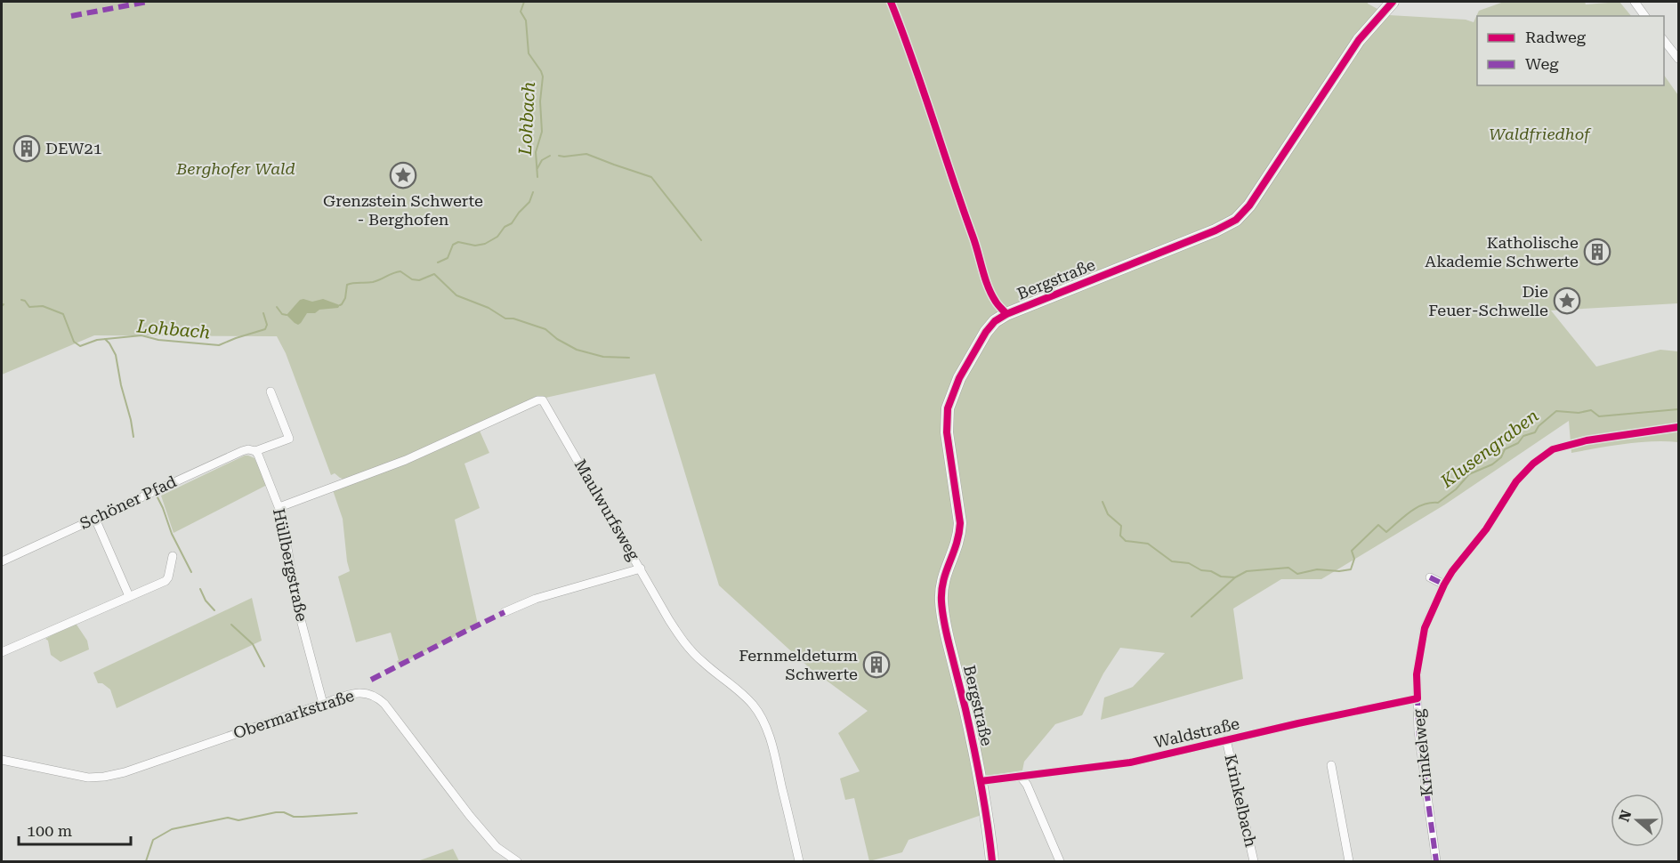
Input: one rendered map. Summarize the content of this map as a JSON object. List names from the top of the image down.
{
  "streets": {
    "main road": ["Bergstraße"],
    "street": [
      "Schöner Pfad",
      "Maulwurfsweg",
      "Hüllbergstraße",
      "Obermarkstraße",
      "Waldstraße",
      "Krinkelweg",
      "Krinkelbach"
    ]
  },
  "crossings": [
    ["Bergstraße", "Waldstraße"],
    ["Schöner Pfad", "Hüllbergstraße"],
    ["Maulwurfsweg", "Hüllbergstraße"],
    ["Hüllbergstraße", "Obermarkstraße"],
    ["Waldstraße", "Krinkelweg"],
    ["Waldstraße", "Krinkelbach"]
  ],
  "water": ["Lohbach", "Klusengraben"],
  "parks": ["Waldfriedhof", "Berghofer Wald"],
  "places": {
    "building": ["DEW21", "Katholische Akademie Schwerte", "Fernmeldeturm Schwerte"],
    "place": ["Grenzstein Schwerte - Berghofen", "Die Feuer-Schwelle"]
  },
  "legend": ["Radweg", "Weg"],
  "scale_bar": "100 m",
  "north": "left"
}
